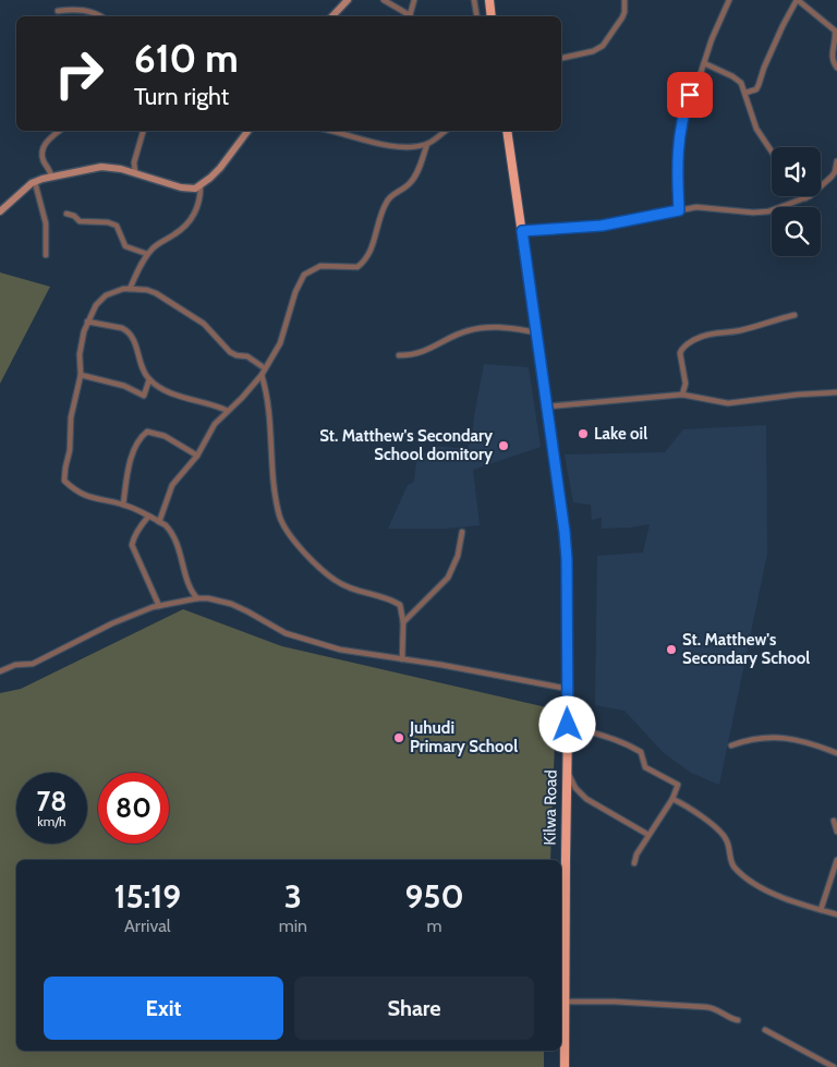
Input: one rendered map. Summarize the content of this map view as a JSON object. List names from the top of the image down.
{
  "streets": {
    "highway": ["Kilwa Road"]
  },
  "places": [
    "Lake oil",
    "St. Matthew's Secondary School domitory",
    "St. Matthew's Secondary School",
    "Juhudi Primary School"
  ],
  "page": {
    "turn": ["610 m", "Turn right"],
    "speed": "78 km/h",
    "limit": "80",
    "eta": [
      "15:19",
      "Arrival",
      "3",
      "min",
      "950",
      "m"
    ],
    "buttons": ["Exit", "Share"]
  }
}
